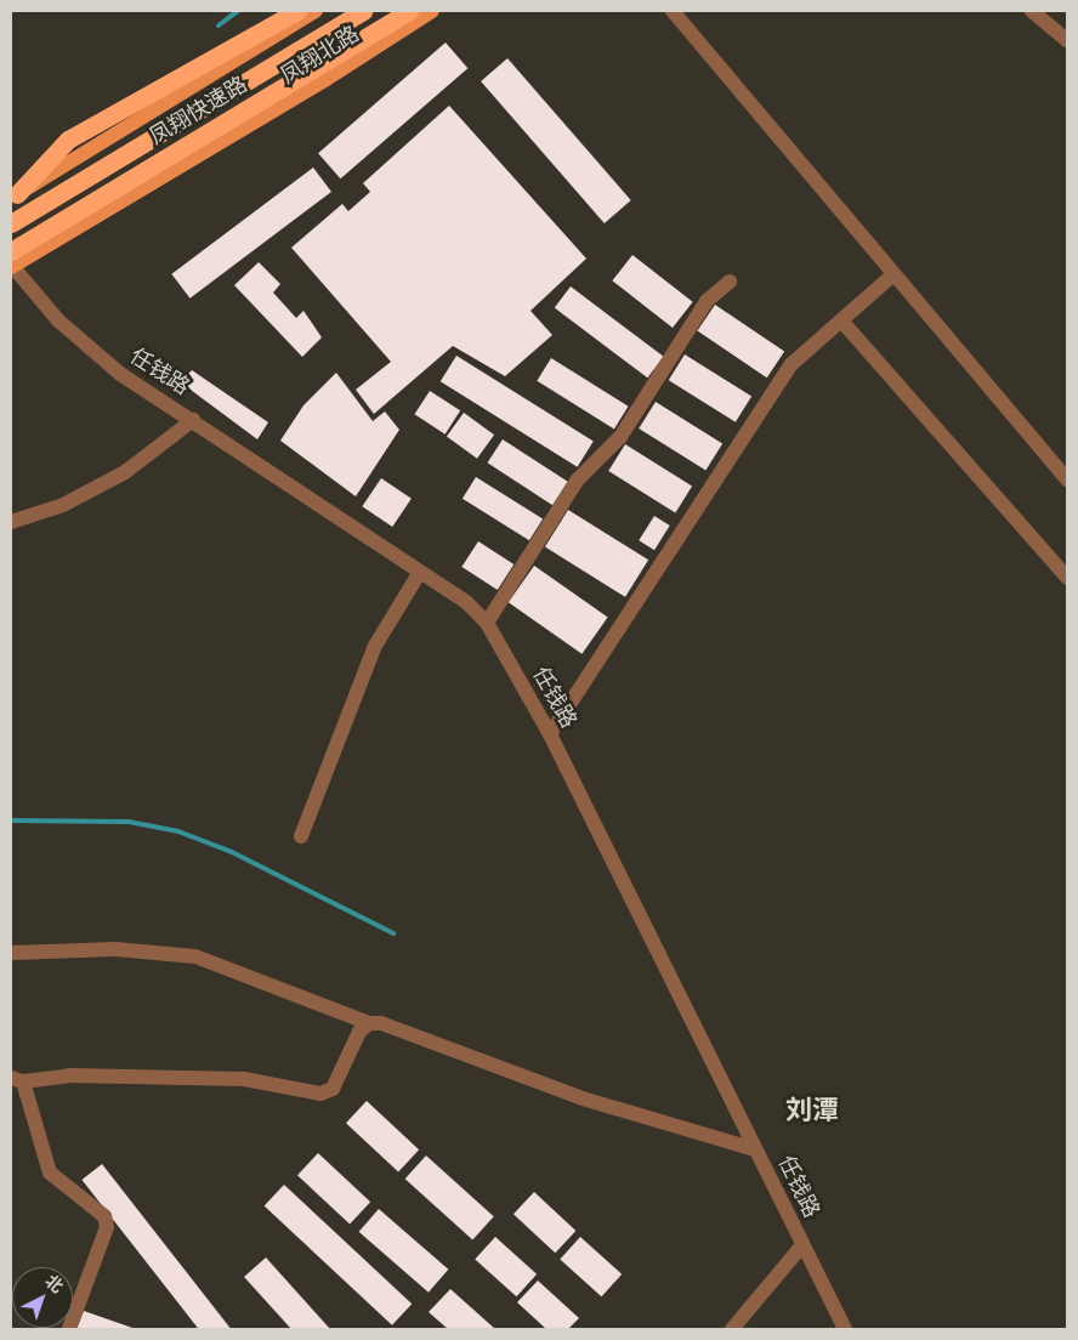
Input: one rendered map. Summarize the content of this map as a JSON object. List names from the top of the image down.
{
  "streets": {
    "highway": ["凤翔快速路"],
    "main road": ["凤翔北路"],
    "street": ["任钱路"]
  },
  "crossings": [
    ["凤翔北路", "凤翔快速路"],
    ["凤翔北路", "任钱路"],
    ["凤翔快速路", "任钱路"]
  ],
  "districts": ["刘潭"],
  "north": "top right"
}
